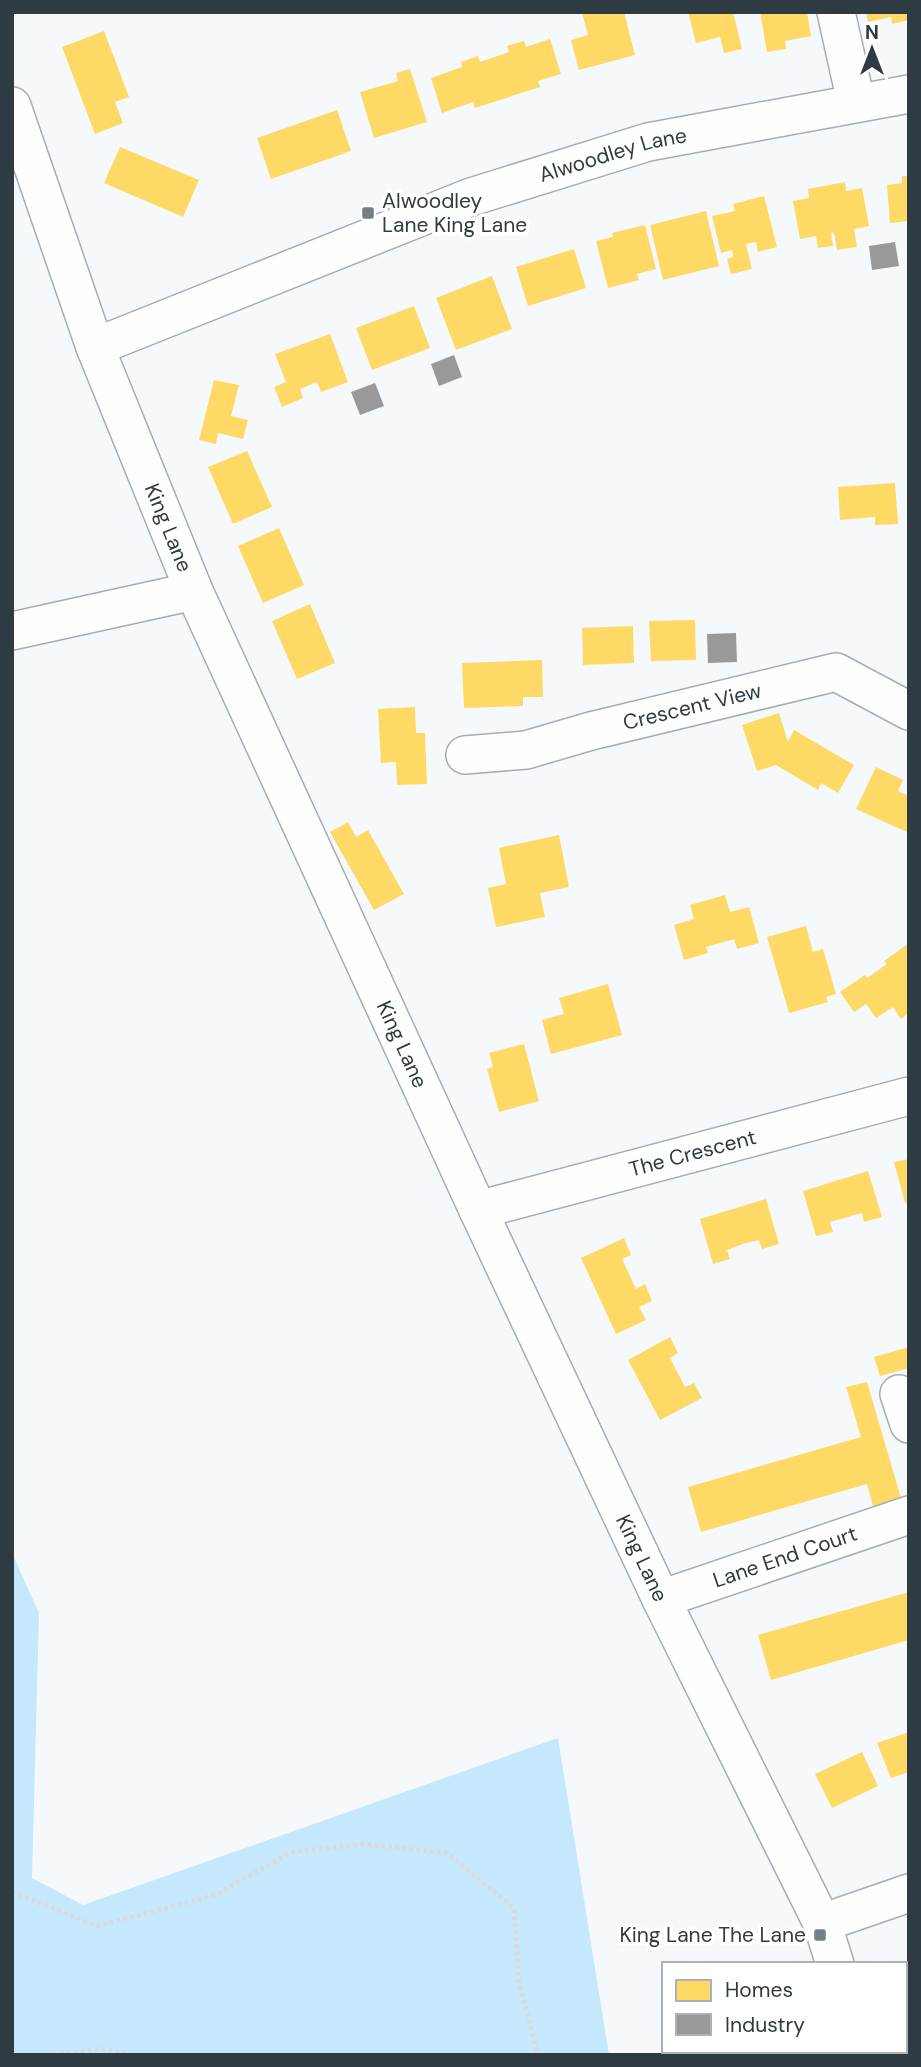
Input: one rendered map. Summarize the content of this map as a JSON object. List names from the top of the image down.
{
  "streets": {
    "street": [
      "Alwoodley Lane",
      "King Lane",
      "Crescent View",
      "The Crescent",
      "Lane End Court"
    ]
  },
  "crossings": [
    ["Alwoodley Lane", "King Lane"],
    ["King Lane", "The Crescent"],
    ["King Lane", "Lane End Court"]
  ],
  "places": {
    "transit": ["Alwoodley Lane King Lane", "King Lane The Lane"]
  },
  "legend": ["Homes", "Industry"],
  "north": "top"
}
